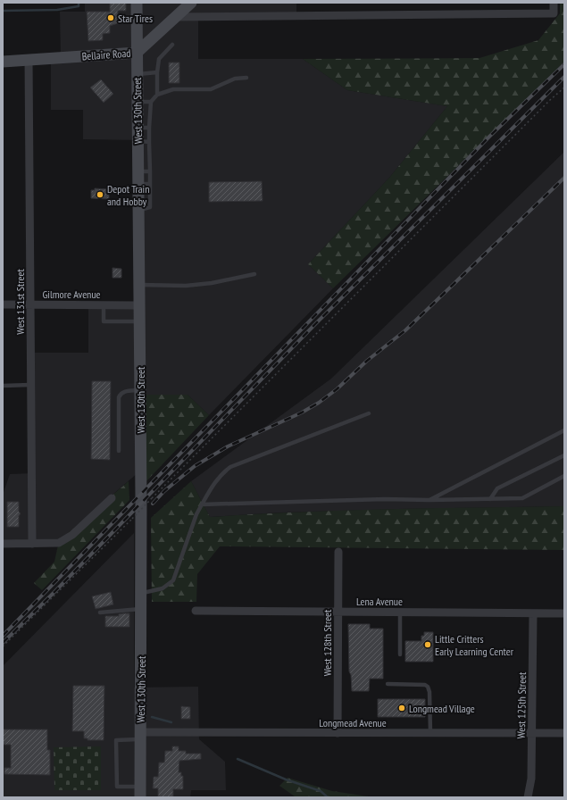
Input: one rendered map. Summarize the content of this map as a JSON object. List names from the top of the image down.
{
  "streets": {
    "main road": ["Bellaire Road", "West 130th Street"],
    "street": [
      "Gilmore Avenue",
      "West 131st Street",
      "Lena Avenue",
      "West 128th Street",
      "West 125th Street",
      "Longmead Avenue"
    ]
  },
  "crossings": [
    ["Bellaire Road", "West 130th Street"],
    ["Bellaire Road", "West 131st Street"],
    ["West 130th Street", "Gilmore Avenue"],
    ["West 130th Street", "Longmead Avenue"],
    ["Gilmore Avenue", "West 131st Street"],
    ["Lena Avenue", "West 128th Street"],
    ["Lena Avenue", "West 125th Street"],
    ["West 128th Street", "Longmead Avenue"],
    ["West 125th Street", "Longmead Avenue"]
  ],
  "places": [
    "Star Tires",
    "Depot Train and Hobby",
    "Little Critters Early Learning Center",
    "Longmead Village"
  ]
}
